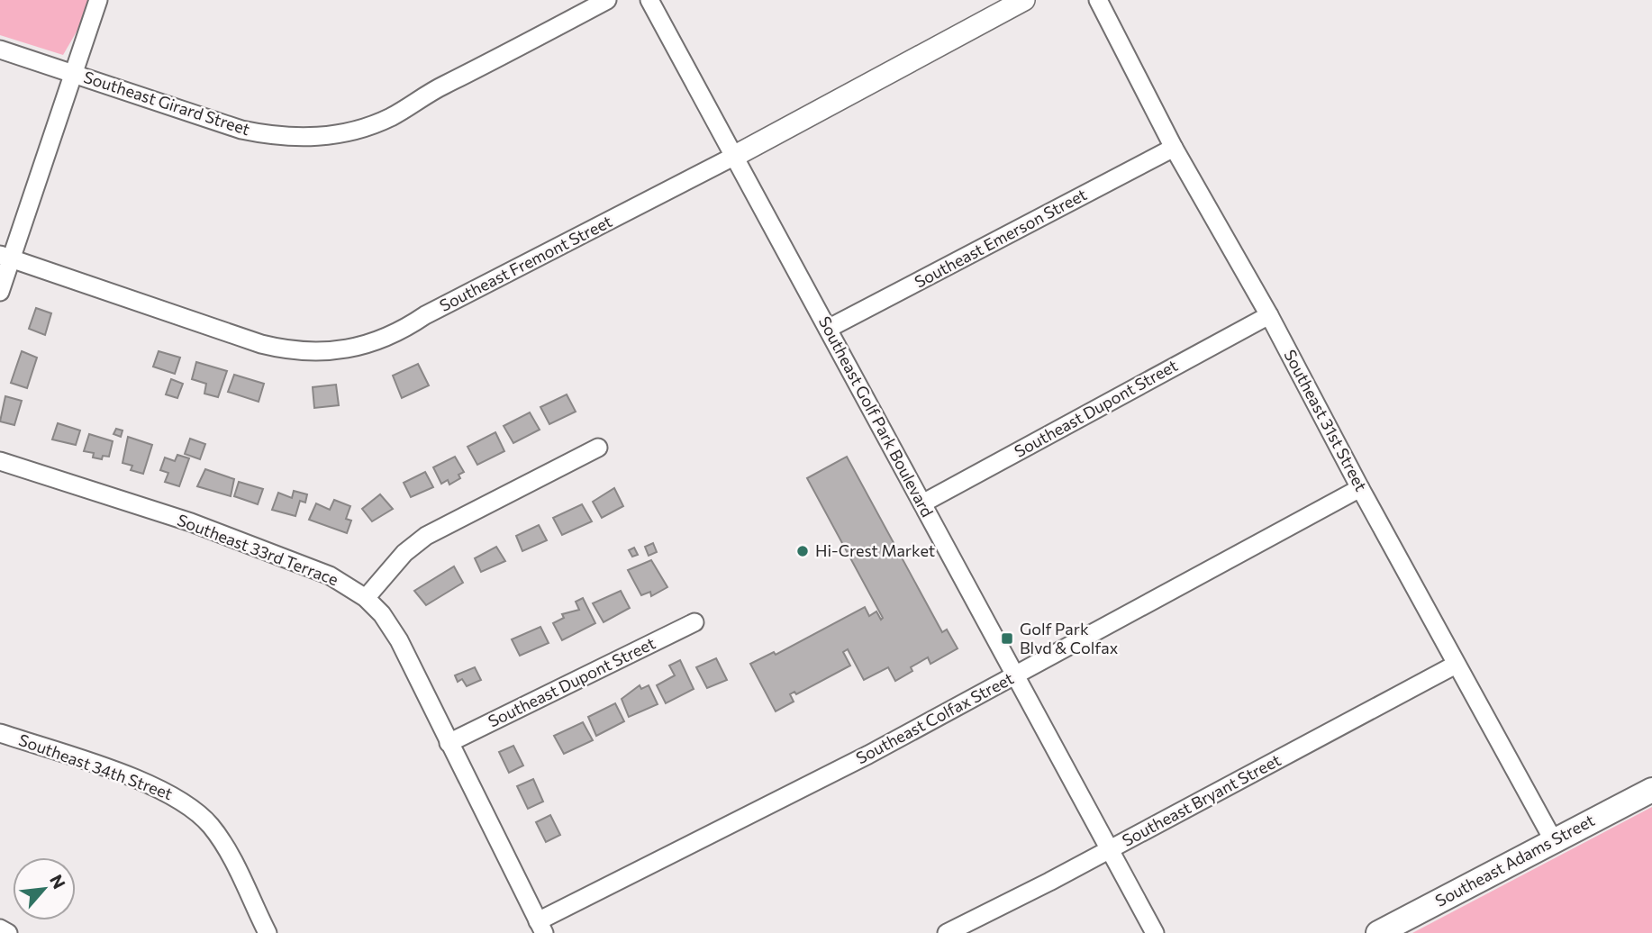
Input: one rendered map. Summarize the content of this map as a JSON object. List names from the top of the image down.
{
  "streets": {
    "main road": ["Southeast Adams Street"],
    "street": [
      "Southeast Girard Street",
      "Southeast Emerson Street",
      "Southeast Fremont Street",
      "Southeast Dupont Street",
      "Southeast Golf Park Boulevard",
      "Southeast 31st Street",
      "Southeast 33rd Terrace",
      "Southeast Colfax Street",
      "Southeast 34th Street",
      "Southeast Bryant Street"
    ]
  },
  "crossings": [
    ["Southeast Emerson Street", "Southeast Golf Park Boulevard"],
    ["Southeast Emerson Street", "Southeast 31st Street"],
    ["Southeast Fremont Street", "Southeast Golf Park Boulevard"],
    ["Southeast Dupont Street", "Southeast Golf Park Boulevard"],
    ["Southeast Dupont Street", "Southeast 31st Street"],
    ["Southeast Dupont Street", "Southeast 33rd Terrace"],
    ["Southeast Golf Park Boulevard", "Southeast Colfax Street"],
    ["Southeast Golf Park Boulevard", "Southeast Bryant Street"],
    ["Southeast 31st Street", "Southeast Colfax Street"],
    ["Southeast 31st Street", "Southeast Bryant Street"],
    ["Southeast 31st Street", "Southeast Adams Street"],
    ["Southeast 33rd Terrace", "Southeast Colfax Street"]
  ],
  "places": {
    "other": ["Hi-Crest Market"],
    "transit": ["Golf Park Blvd & Colfax"]
  },
  "north": "top right"
}
